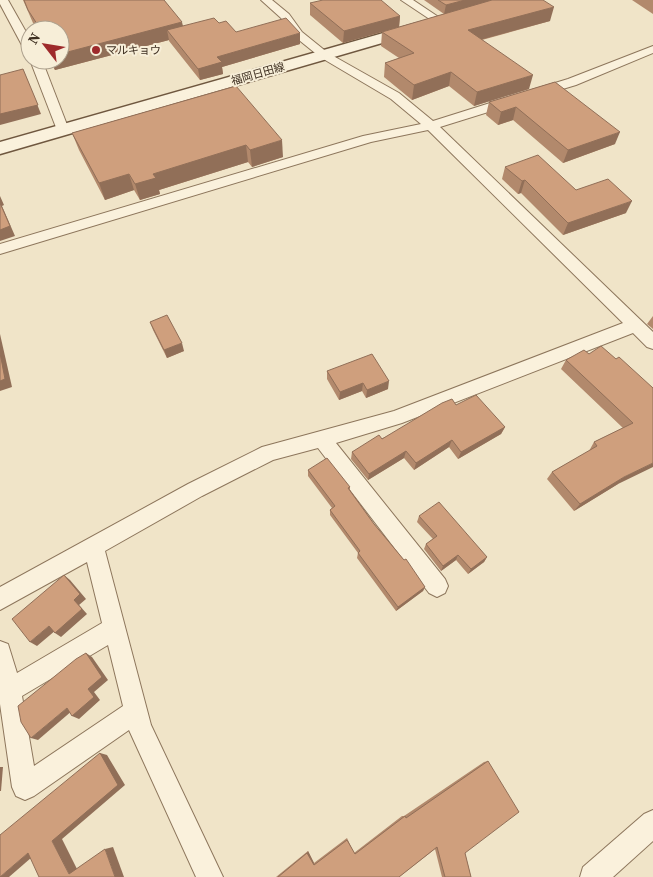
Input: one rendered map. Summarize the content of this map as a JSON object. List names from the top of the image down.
{
  "streets": {
    "main road": ["福岡日田線"]
  },
  "places": ["マルキョウ"],
  "north": "top left"
}
